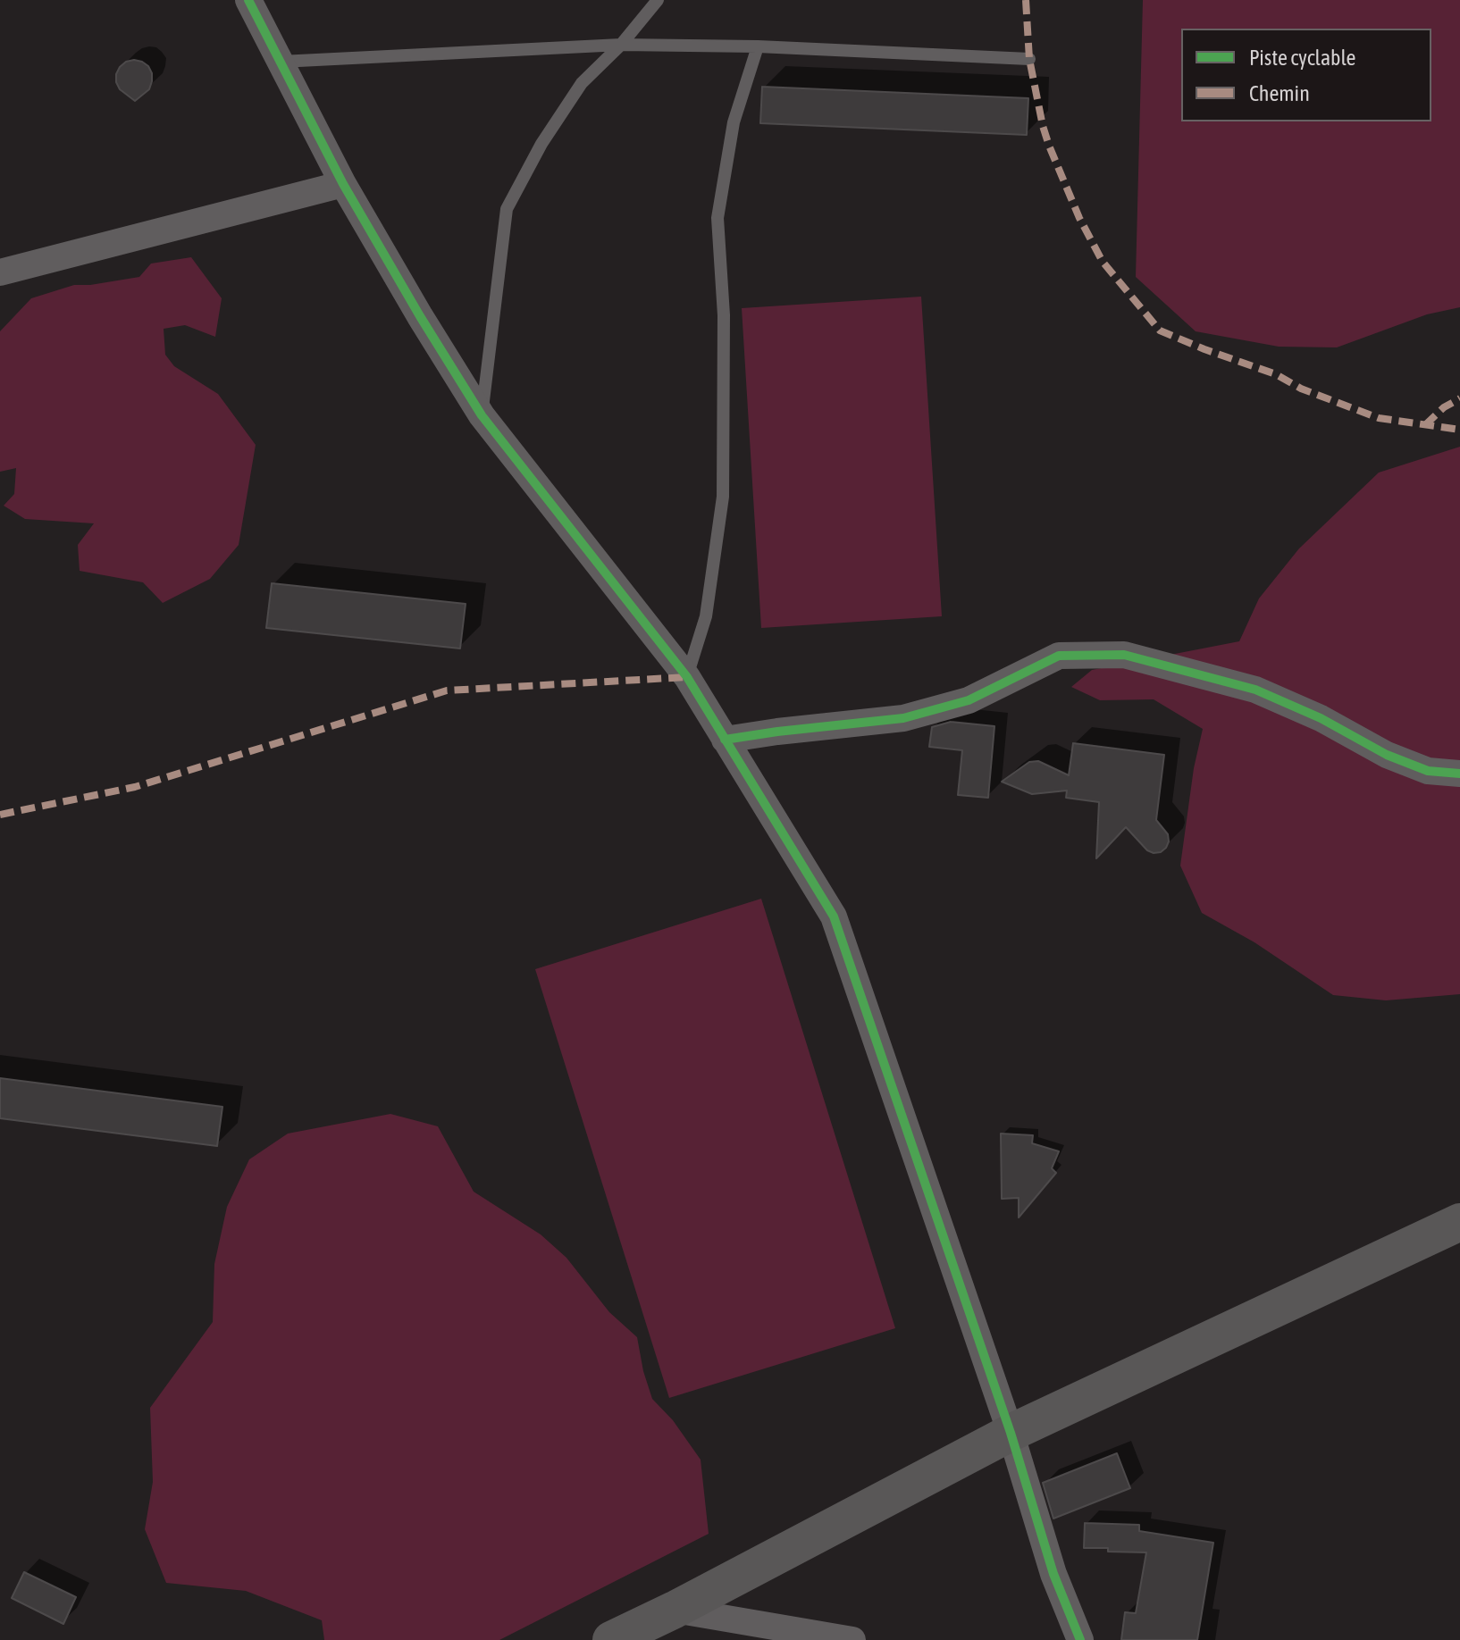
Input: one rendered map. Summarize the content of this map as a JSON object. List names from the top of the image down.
{
  "legend": ["Piste cyclable", "Chemin"]
}
